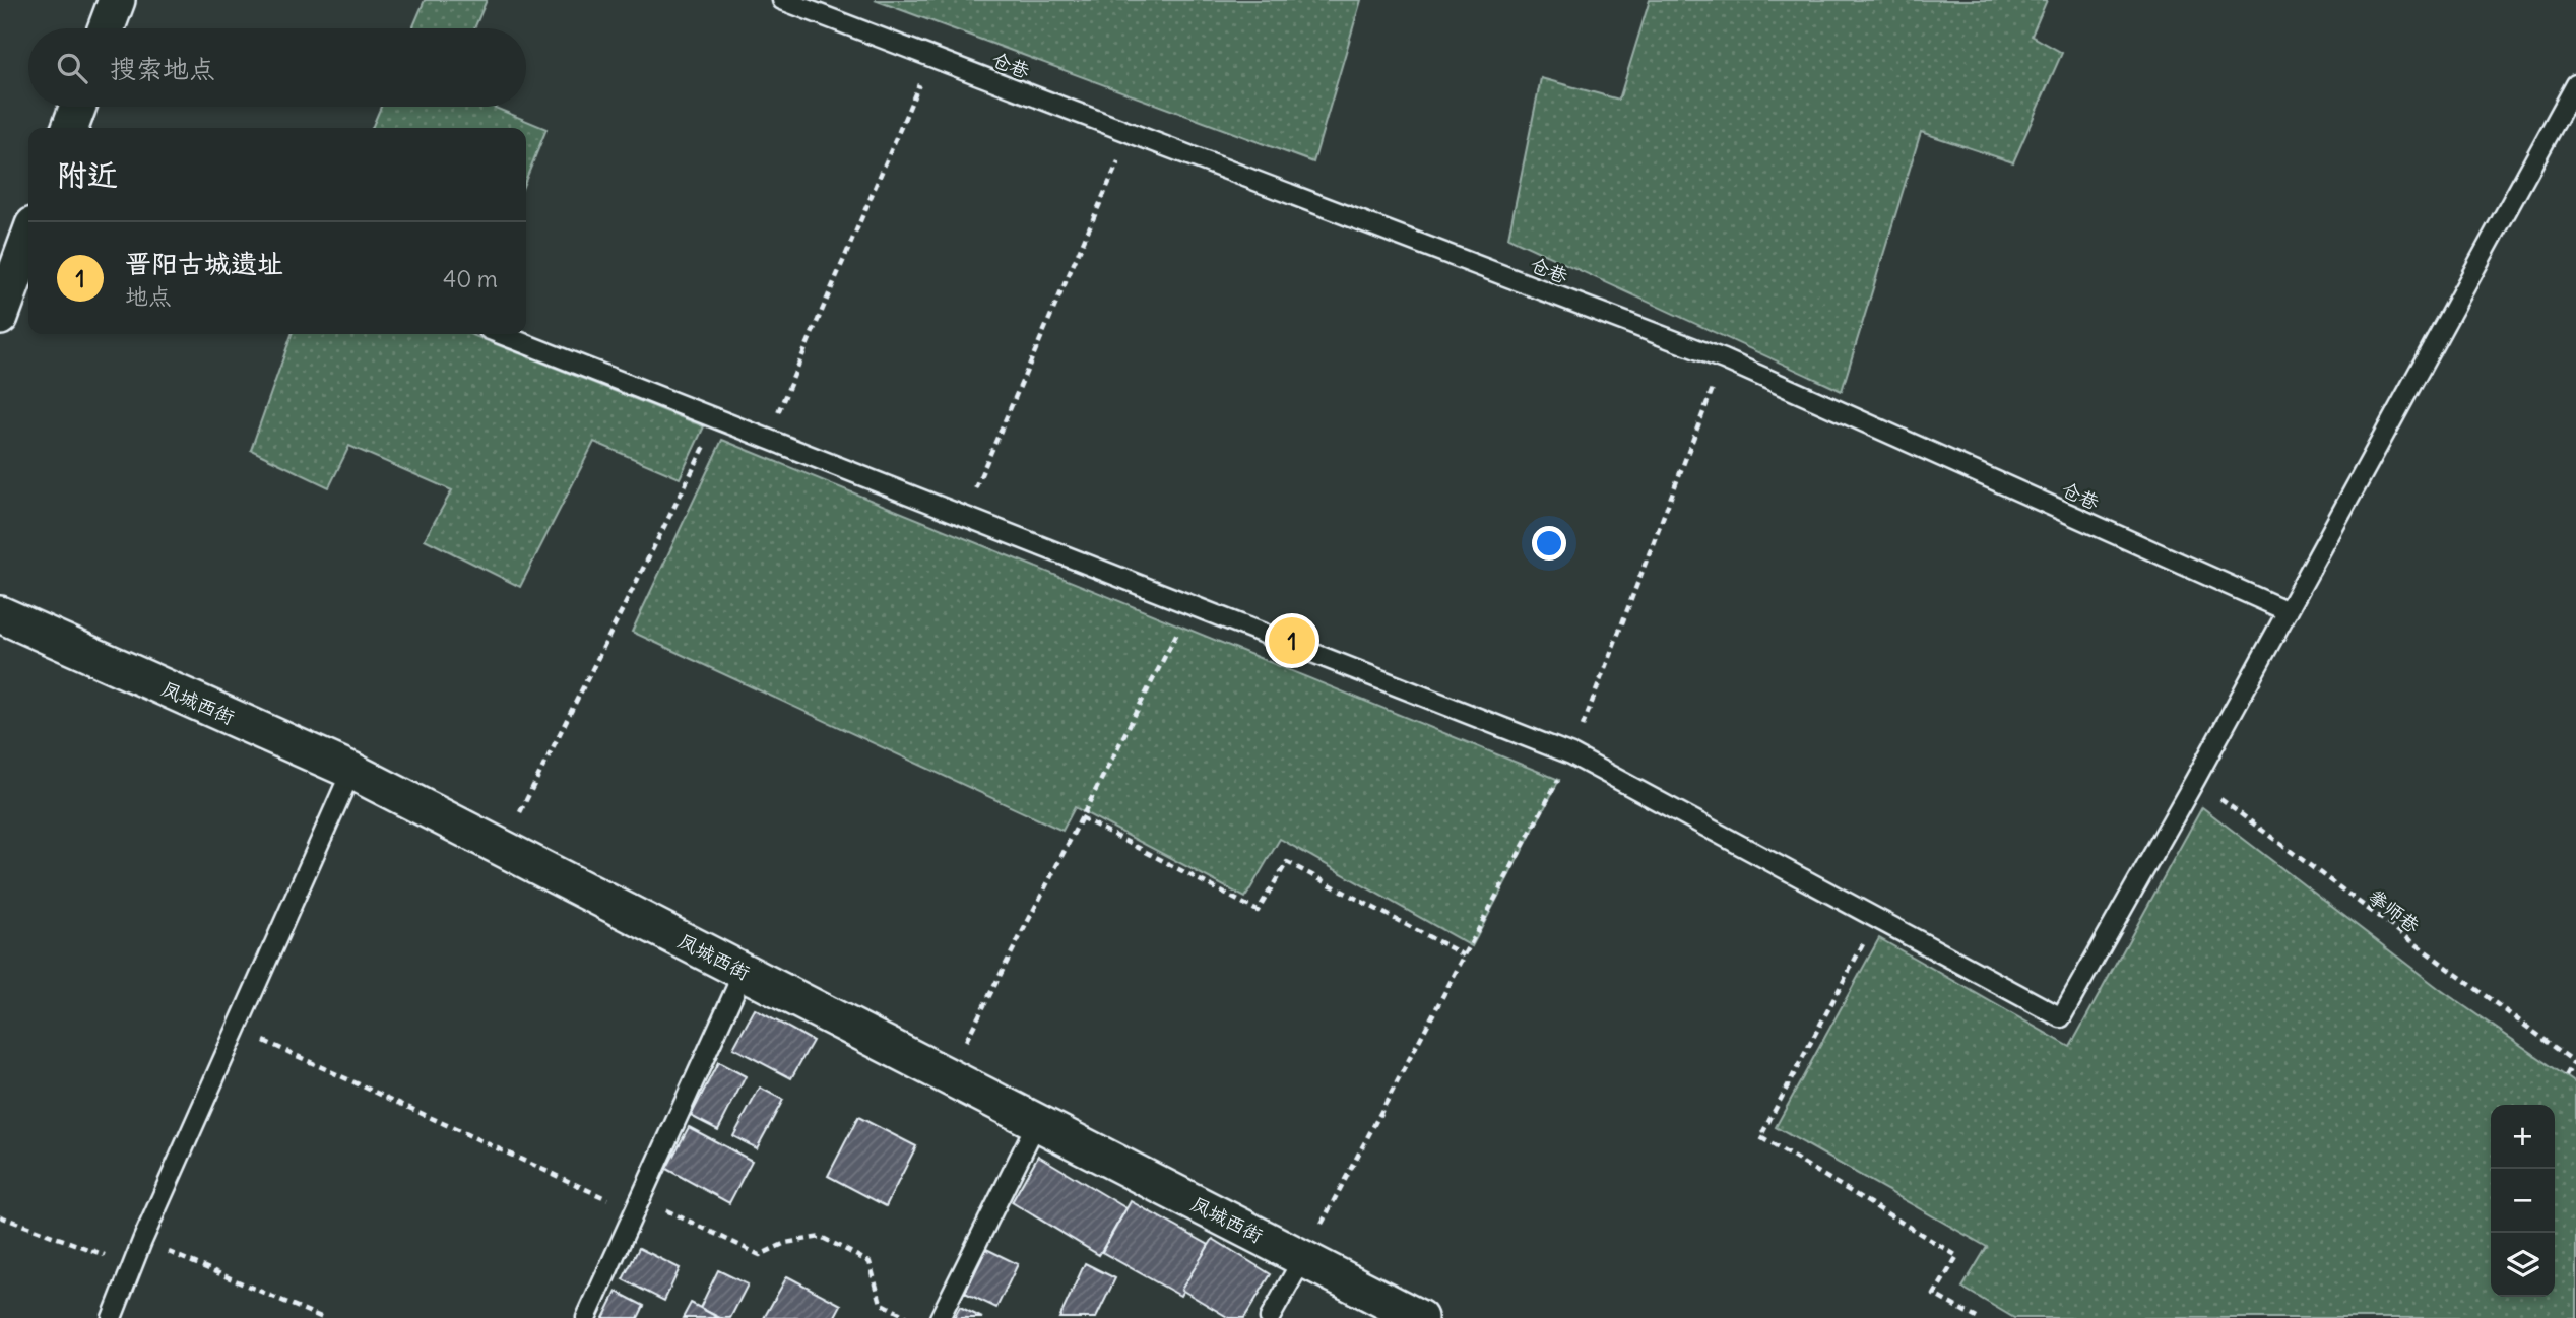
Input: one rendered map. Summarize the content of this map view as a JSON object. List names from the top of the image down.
{
  "streets": {
    "street": ["凤城西街"],
    "lane": ["仓巷"],
    "path": ["拳师巷"]
  },
  "page": {
    "search": "搜索地点",
    "heading": "附近",
    "list": [
      {
        "mark": "1",
        "name": "晋阳古城遗址",
        "note": "地点",
        "value": "40 m"
      }
    ],
    "pins": "1",
    "map_buttons": ["+", "−"]
  }
}
